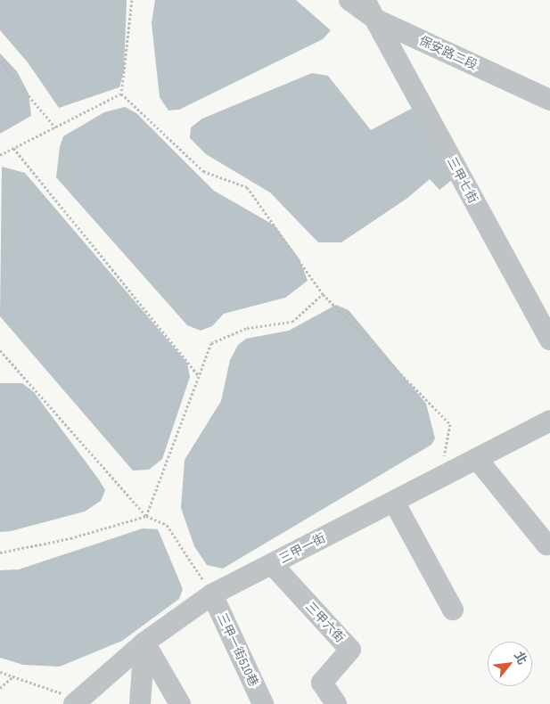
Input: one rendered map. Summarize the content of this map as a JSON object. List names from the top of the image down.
{
  "streets": {
    "street": [
      "保安路二段",
      "三甲七街",
      "三甲一街",
      "三甲六街",
      "三甲一街510巷"
    ]
  },
  "crossings": [
    ["保安路二段", "三甲七街"],
    ["三甲一街", "三甲六街"],
    ["三甲一街", "三甲一街510巷"]
  ],
  "north": "top right"
}
